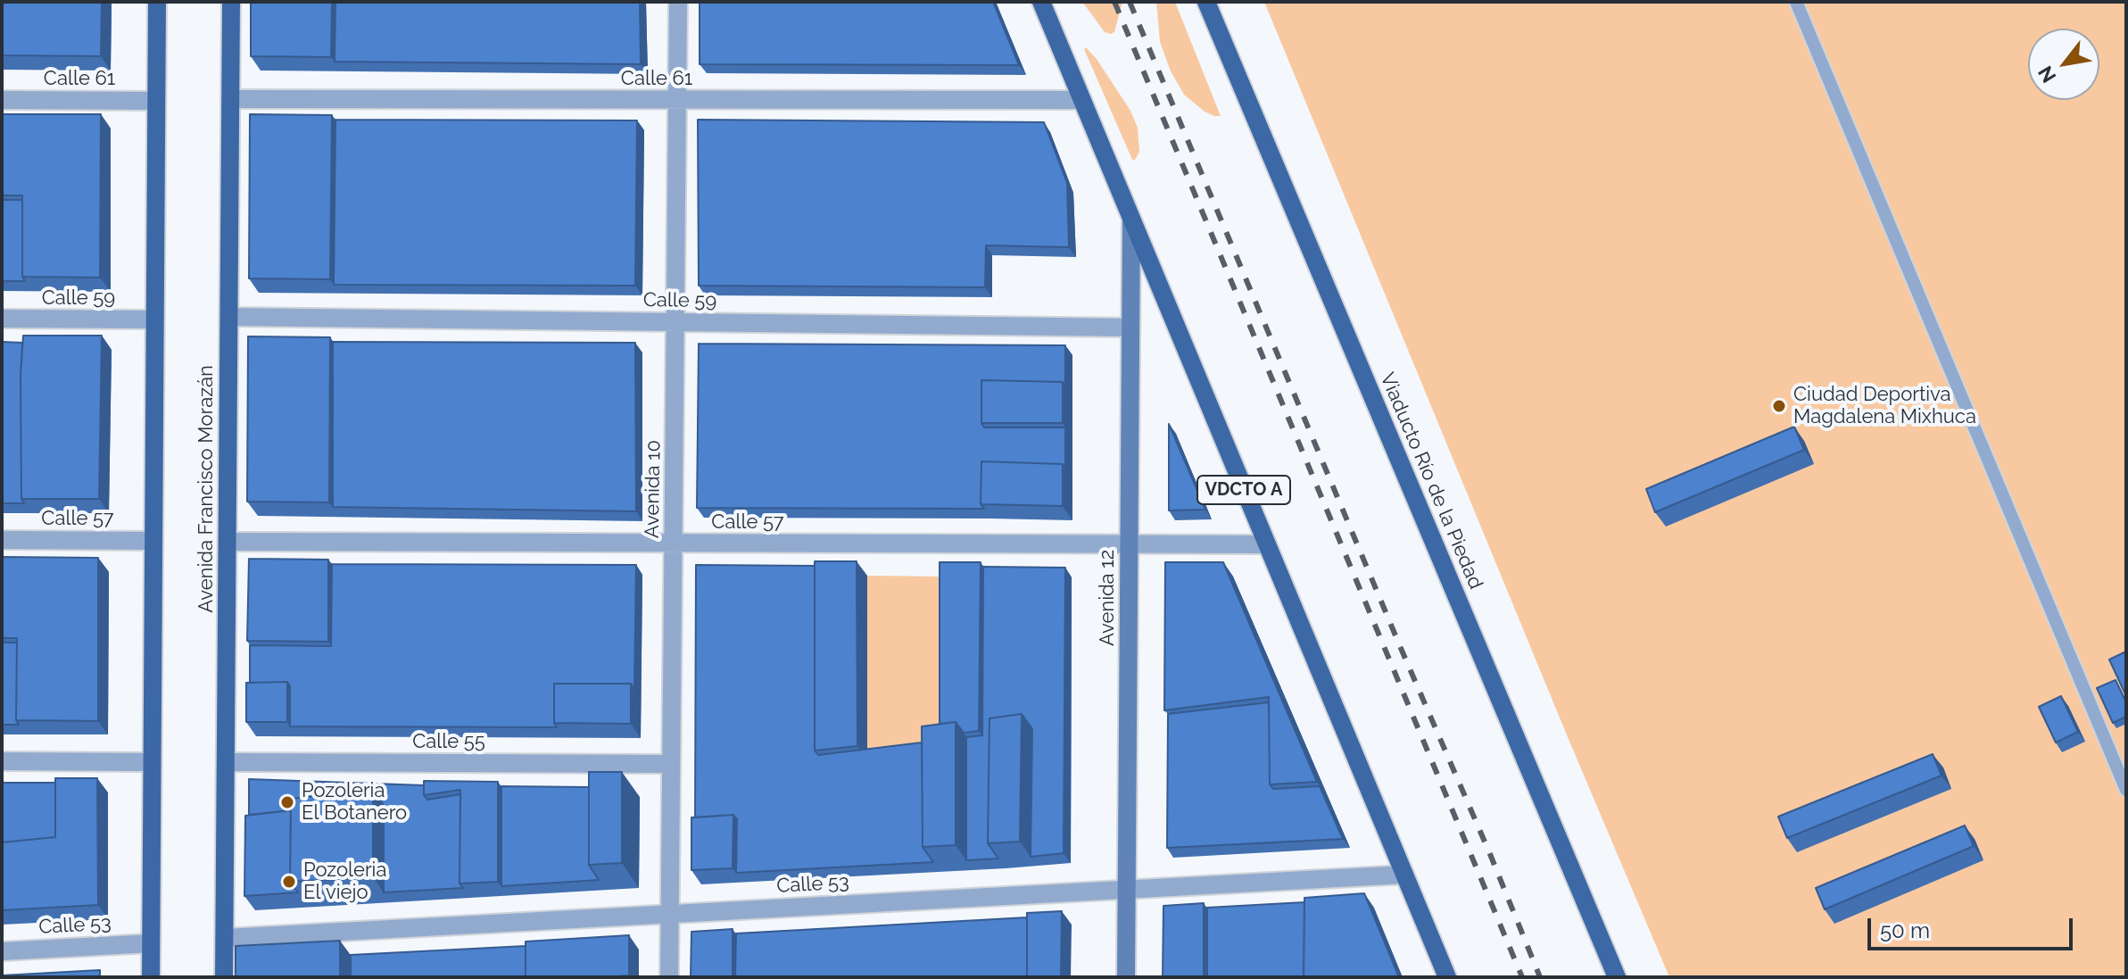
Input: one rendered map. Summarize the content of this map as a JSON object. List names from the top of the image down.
{
  "streets": {
    "main road": ["Viaducto Río de la Piedad", "Avenida Francisco Morazán", "VDCTO A"],
    "street": [
      "Calle 61",
      "Calle 59",
      "Avenida 10",
      "Calle 57",
      "Avenida 12",
      "Calle 55",
      "Calle 53"
    ]
  },
  "crossings": [
    ["Calle 61", "Avenida Francisco Morazán"],
    ["Calle 61", "Avenida 10"],
    ["Calle 61", "VDCTO A"],
    ["Calle 59", "Avenida Francisco Morazán"],
    ["Calle 59", "Avenida 10"],
    ["Calle 59", "Avenida 12"],
    ["Avenida Francisco Morazán", "Calle 57"],
    ["Avenida Francisco Morazán", "Calle 55"],
    ["Avenida Francisco Morazán", "Calle 53"],
    ["Avenida 10", "Calle 57"],
    ["Avenida 10", "Calle 55"],
    ["Avenida 10", "Calle 53"],
    ["VDCTO A", "Calle 57"],
    ["VDCTO A", "Avenida 12"],
    ["VDCTO A", "Calle 53"],
    ["Calle 57", "Avenida 12"],
    ["Avenida 12", "Calle 53"]
  ],
  "places": ["Ciudad Deportiva Magdalena Mixhuca", "Pozoleria El Botanero", "Pozoleria El viejo"],
  "scale_bar": "50 m",
  "north": "bottom left"
}
